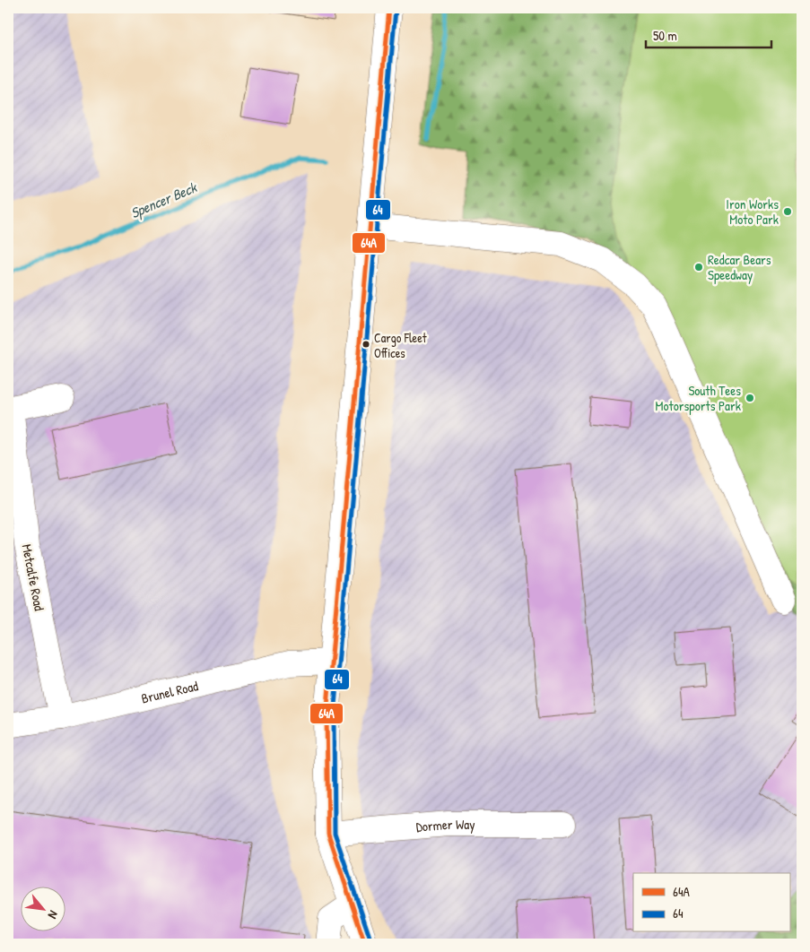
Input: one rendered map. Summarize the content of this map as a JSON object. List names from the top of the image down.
{
  "streets": {
    "street": ["Metcalfe Road", "Brunel Road", "Dormer Way"]
  },
  "crossings": [
    ["Metcalfe Road", "Brunel Road"]
  ],
  "water": ["Spencer Beck"],
  "places": [
    "Iron Works Moto Park",
    "Redcar Bears Speedway",
    "Cargo Fleet Offices",
    "South Tees Motorsports Park"
  ],
  "lines": ["transit line 64A", "transit line 64"],
  "legend": ["64A", "64"],
  "scale_bar": "50 m",
  "north": "bottom right"
}
